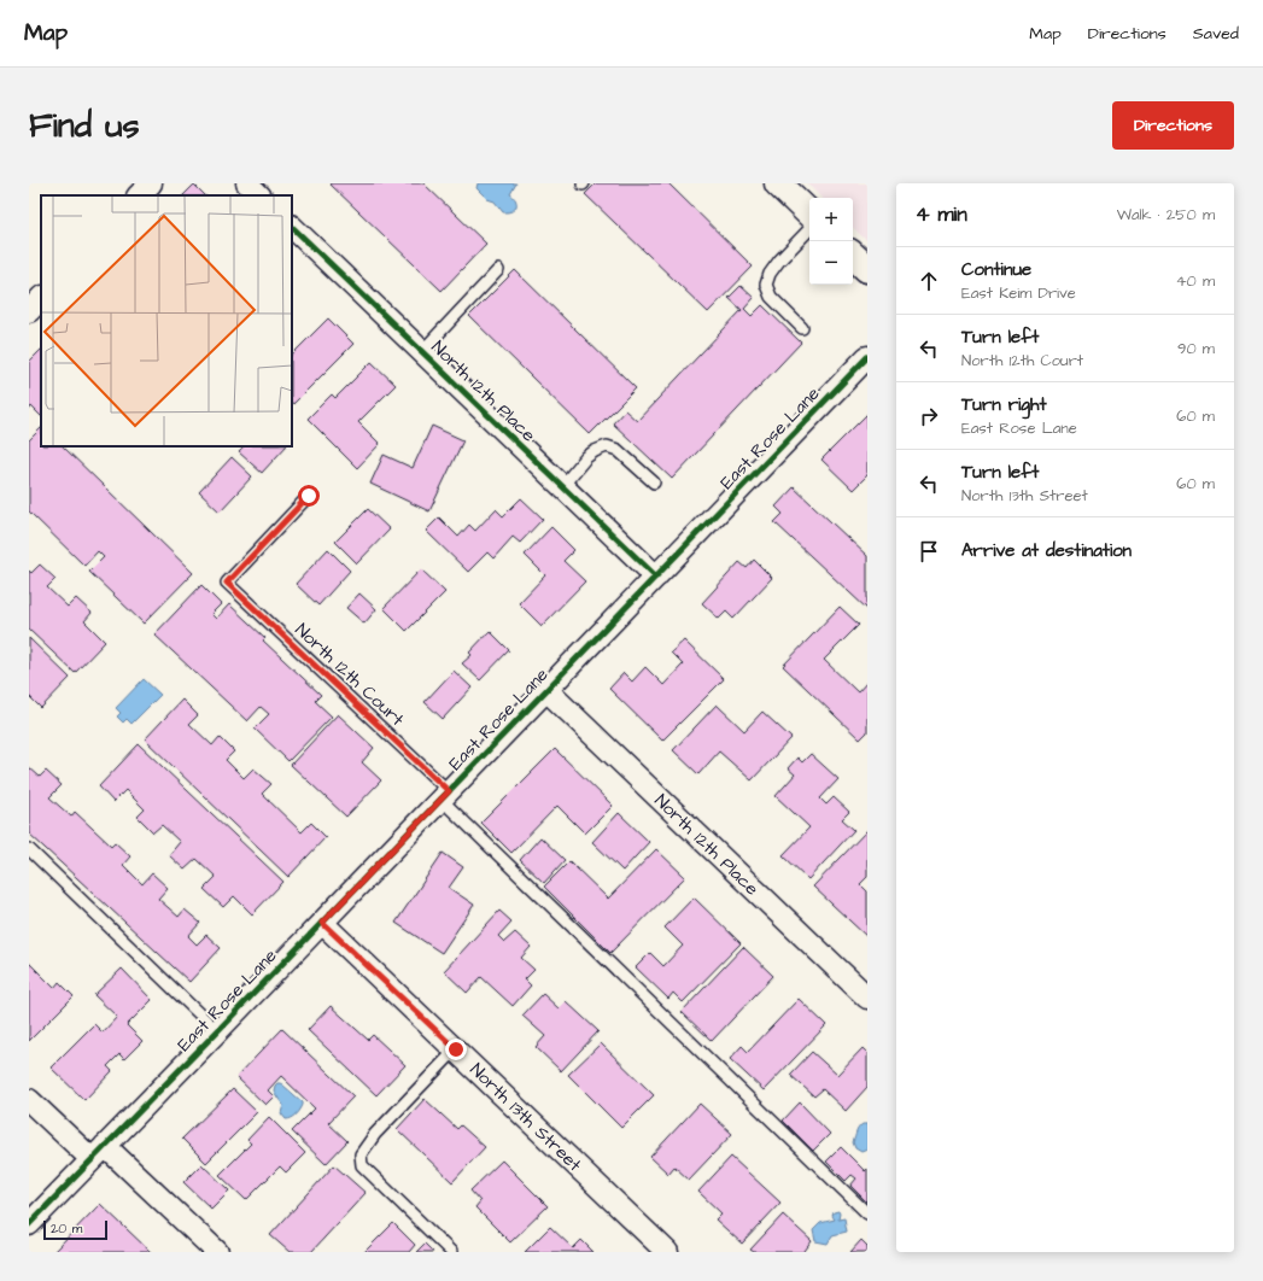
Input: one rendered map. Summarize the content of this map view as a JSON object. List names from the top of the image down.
{
  "streets": {
    "street": ["North 12th Place", "East Rose Lane", "North 13th Street"],
    "lane": ["North 12th Court"]
  },
  "crossings": [
    ["North 12th Place", "East Rose Lane"],
    ["East Rose Lane", "North 12th Court"],
    ["East Rose Lane", "North 13th Street"]
  ],
  "scale_bar": "20 m",
  "page": {
    "header": "Map",
    "nav": ["Map", "Directions", "Saved"],
    "buttons": "Directions",
    "title": "Find us",
    "heading": ["4 min", "Walk · 250 m"],
    "map_buttons": ["+", "−"],
    "list": [
      ["Continue", "East Keim Drive", "40 m"],
      ["Turn left", "North 12th Court", "90 m"],
      ["Turn right", "East Rose Lane", "60 m"],
      ["Turn left", "North 13th Street", "60 m"],
      "Arrive at destination"
    ],
    "scale": "20 m"
  }
}
